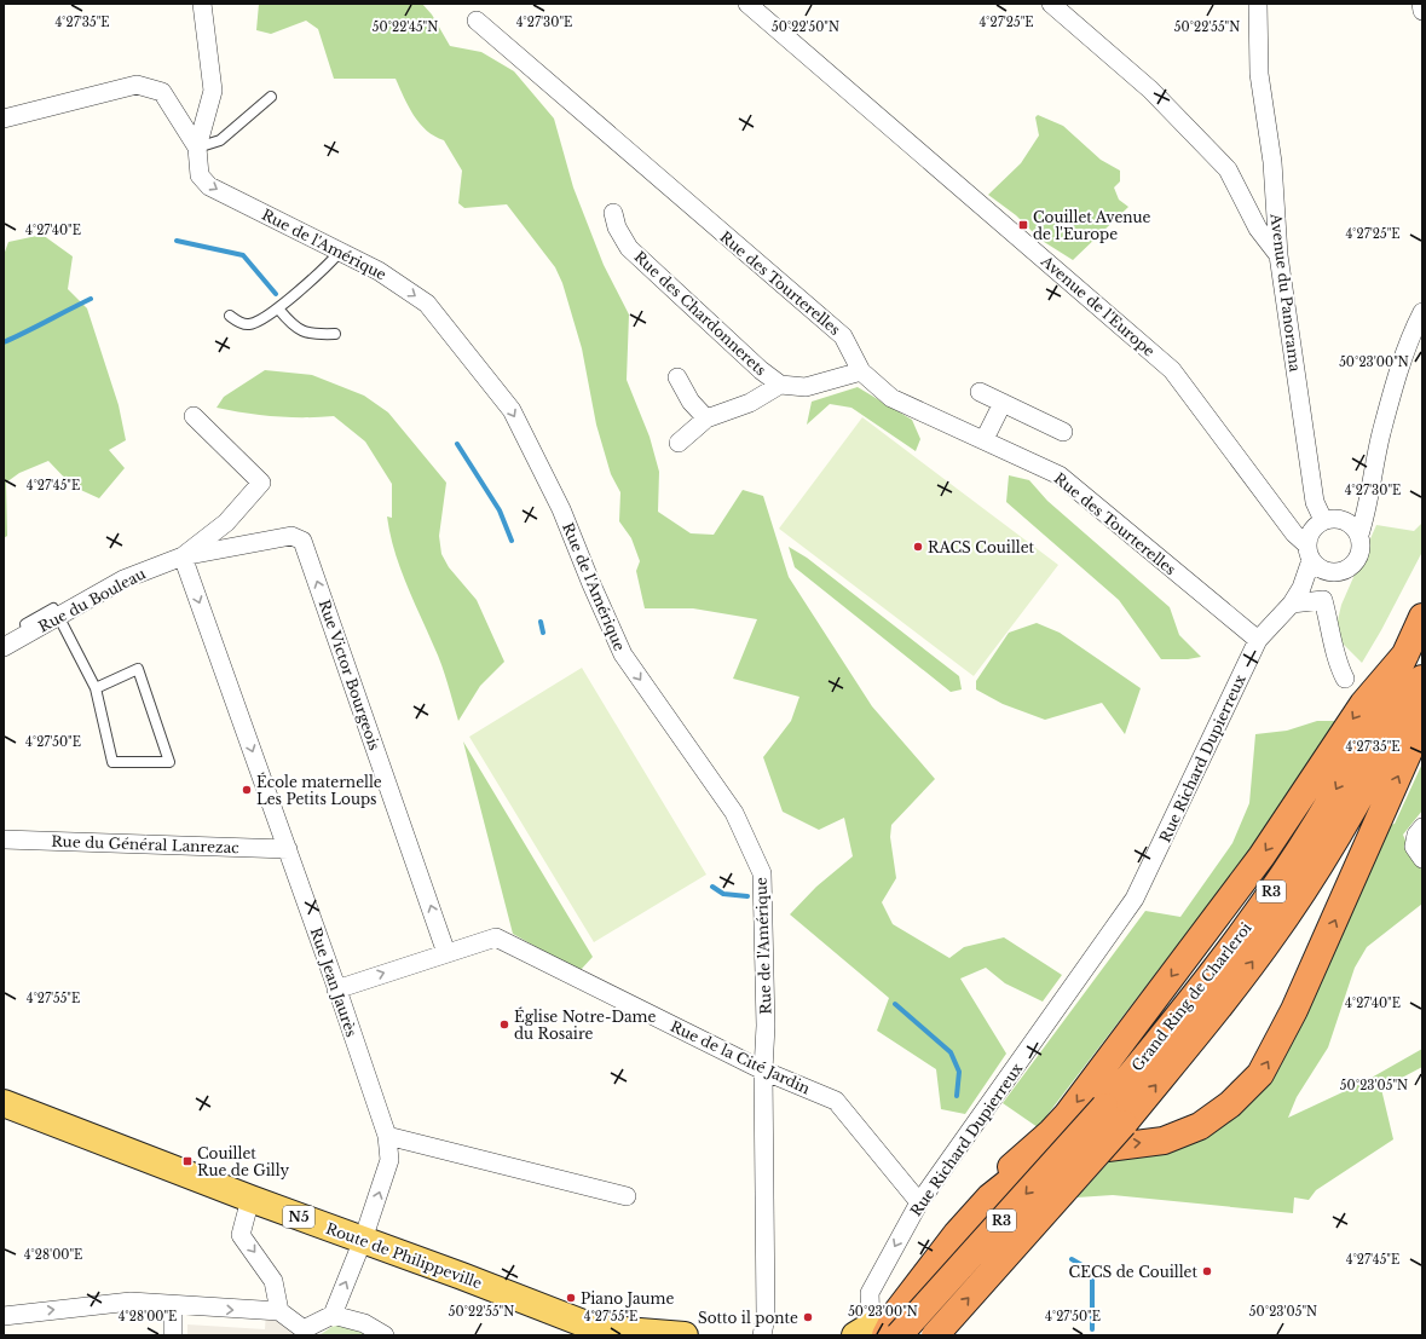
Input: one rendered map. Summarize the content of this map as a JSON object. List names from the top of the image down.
{
  "streets": {
    "highway": ["R3", "Grand Ring de Charleroi"],
    "main road": ["N5", "Route de Philippeville"],
    "street": [
      "Rue de l'Amérique",
      "Rue des Tourterelles",
      "Avenue du Panorama",
      "Avenue de l'Europe",
      "Rue des Chardonnerets",
      "Rue du Bouleau",
      "Rue Victor Bourgeois",
      "Rue Richard Dupierreux",
      "Rue du Général Lanrezac",
      "Rue Jean Jaurès",
      "Rue de la Cité Jardin"
    ]
  },
  "crossings": [
    ["Rue de l'Amérique", "Rue de la Cité Jardin"],
    ["Rue des Tourterelles", "Rue des Chardonnerets"],
    ["Rue des Tourterelles", "Rue Richard Dupierreux"],
    ["Avenue du Panorama", "Avenue de l'Europe"],
    ["Avenue du Panorama", "Rue Richard Dupierreux"],
    ["Avenue de l'Europe", "Rue Richard Dupierreux"],
    ["Rue du Bouleau", "Rue Victor Bourgeois"],
    ["Rue du Bouleau", "Rue Jean Jaurès"],
    ["Rue Victor Bourgeois", "Rue Jean Jaurès"],
    ["Rue Victor Bourgeois", "Rue de la Cité Jardin"],
    ["Rue Richard Dupierreux", "Rue de la Cité Jardin"],
    ["Rue du Général Lanrezac", "Rue Jean Jaurès"],
    ["Rue Jean Jaurès", "Rue de la Cité Jardin"],
    ["Rue Jean Jaurès", "Route de Philippeville"],
    ["N5", "Route de Philippeville"]
  ],
  "one_way": ["Rue de l'Amérique", "Rue Victor Bourgeois"],
  "places": {
    "transit": ["Couillet Avenue de l'Europe", "Couillet Rue de Gilly"],
    "other": [
      "RACS Couillet",
      "École maternelle Les Petits Loups",
      "Église Notre-Dame du Rosaire",
      "CECS de Couillet",
      "Piano Jaume",
      "Sotto il ponte"
    ]
  },
  "coordinates": [
    "4°27'30\"E",
    "4°27'35\"E",
    "4°27'25\"E",
    "50°22'45\"N",
    "50°22'50\"N",
    "50°22'55\"N",
    "4°27'40\"E",
    "50°23'00\"N",
    "4°27'45\"E",
    "4°27'50\"E",
    "4°27'55\"E",
    "50°23'05\"N",
    "4°28'00\"E"
  ]
}
